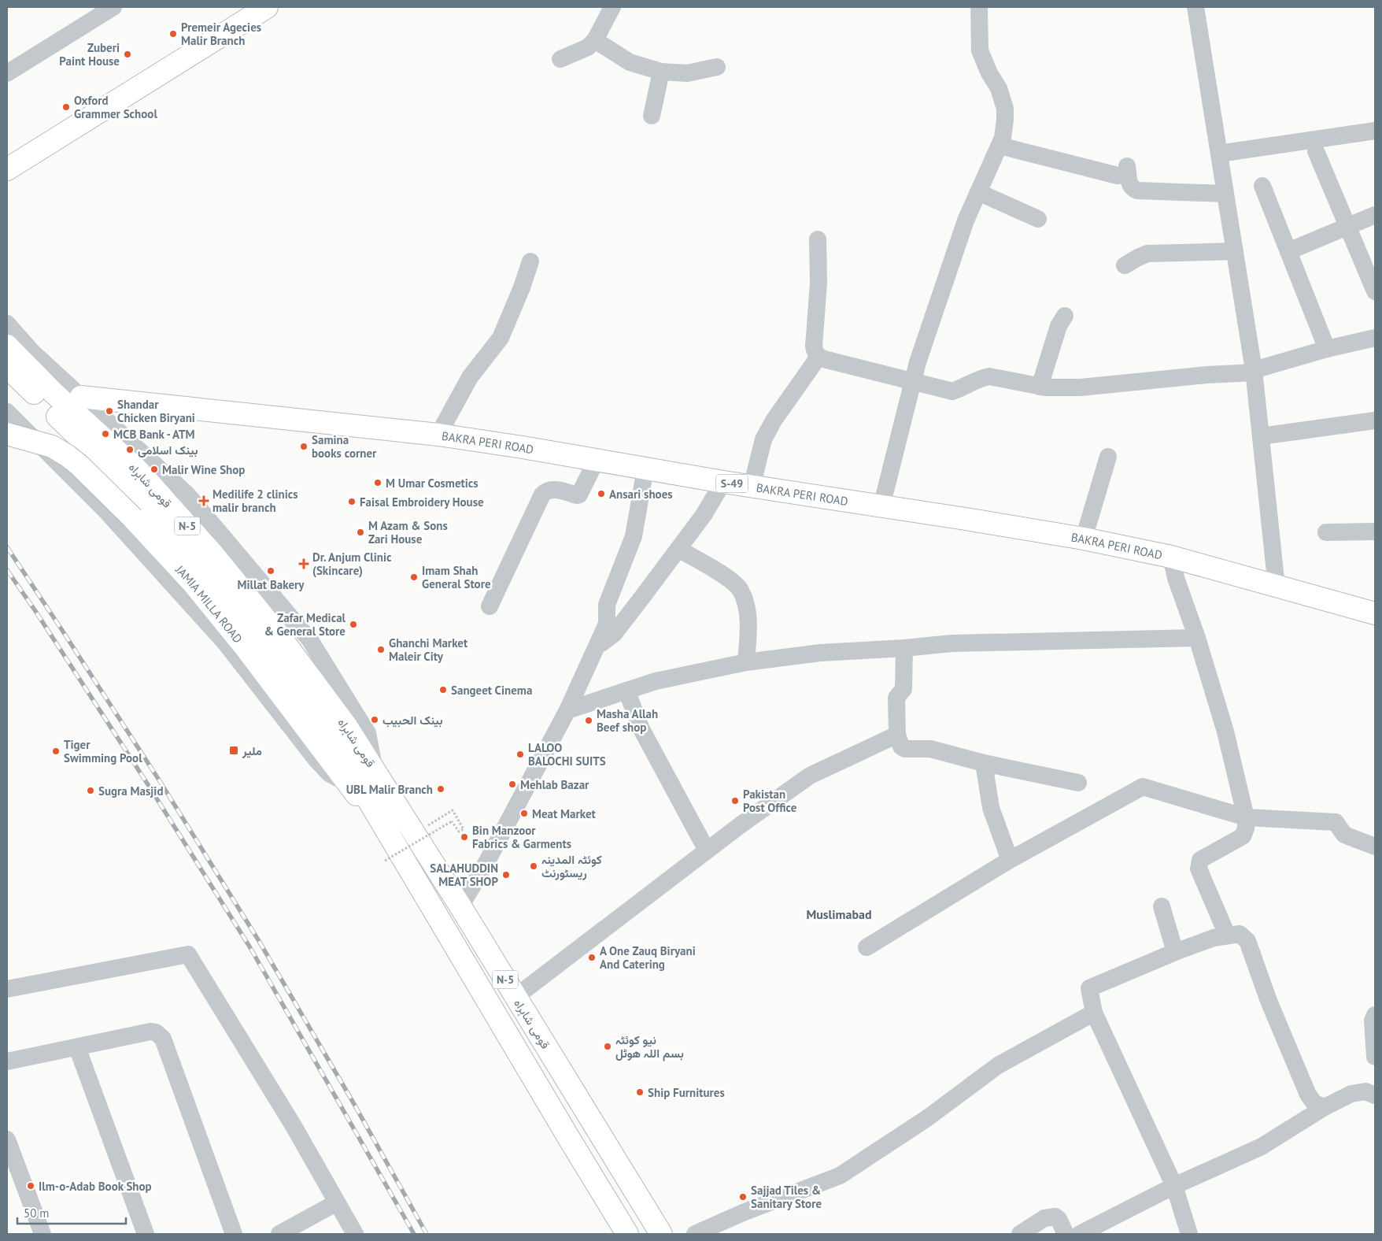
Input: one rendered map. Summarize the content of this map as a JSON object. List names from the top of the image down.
{
  "streets": {
    "main road": [
      "BAKRA PERI ROAD",
      "S-49",
      "قومی شاہراہ",
      "N-5",
      "JAMIA MILLA ROAD"
    ]
  },
  "crossings": [
    ["قومی شاہراہ", "JAMIA MILLA ROAD"]
  ],
  "districts": ["Muslimabad"],
  "places": {
    "other": [
      "Premeir Agecies Malir Branch",
      "Zuberi Paint House",
      "Oxford Grammer School",
      "Shandar Chicken Biryani",
      "MCB Bank - ATM",
      "Samina books corner",
      "بینک اسلامی",
      "Malir Wine Shop",
      "M Umar Cosmetics",
      "Ansari shoes",
      "Faisal Embroidery House",
      "M Azam & Sons Zari House",
      "Millat Bakery",
      "Imam Shah General Store",
      "Zafar Medical & General Store",
      "Ghanchi Market Maleir City",
      "Sangeet Cinema",
      "بينک الحبيب",
      "Masha Allah Beef shop",
      "Tiger Swimming Pool",
      "LALOO BALOCHI SUITS",
      "Mehlab Bazar",
      "UBL Malir Branch",
      "Sugra Masjid",
      "Pakistan Post Office",
      "Meat Market",
      "Bin Manzoor Fabrics & Garments",
      "کوئٹہ المدینہ ریسٹورنٹ",
      "SALAHUDDIN MEAT SHOP",
      "A One Zauq Biryani And Catering",
      "نیو کوئٹہ بسم اللہ ھوٹل",
      "Ship Furnitures",
      "Ilm-o-Adab Book Shop",
      "Sajjad Tiles & Sanitary Store"
    ],
    "health": ["Medilife 2 clinics malir branch", "Dr. Anjum Clinic (Skincare)"],
    "transit": ["ملیر"]
  },
  "scale_bar": "50 m"
}
